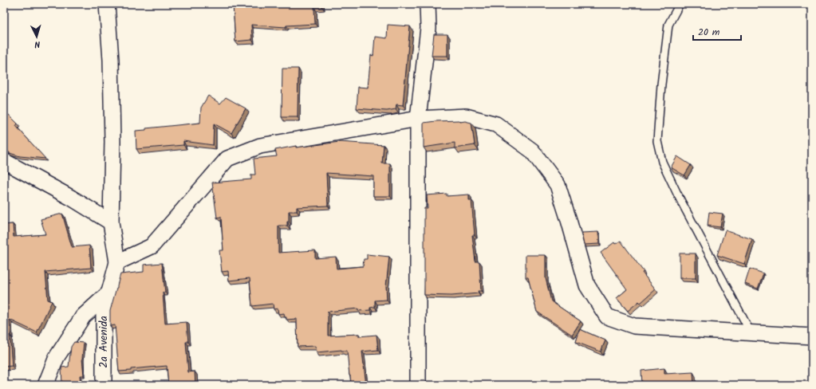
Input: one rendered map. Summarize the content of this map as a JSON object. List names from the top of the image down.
{
  "streets": {
    "street": ["2a Avenida"]
  },
  "scale_bar": "20 m",
  "north": "bottom"
}
